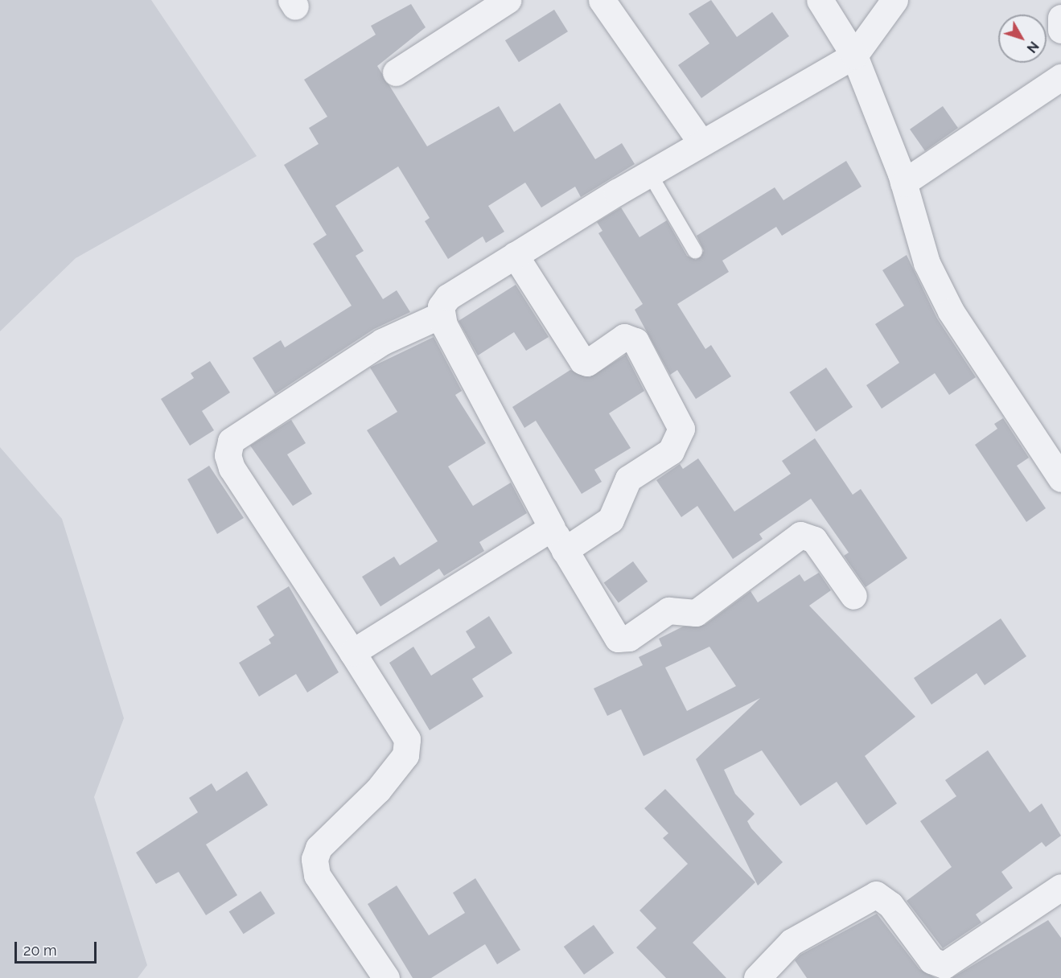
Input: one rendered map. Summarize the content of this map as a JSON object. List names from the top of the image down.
{
  "scale_bar": "20 m",
  "north": "bottom right"
}
